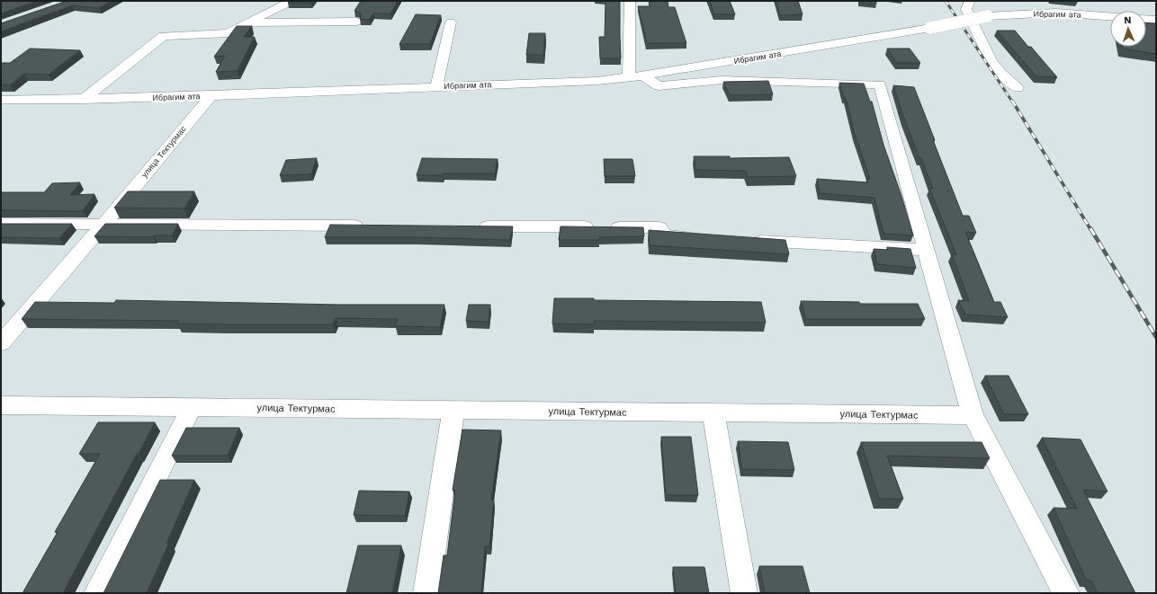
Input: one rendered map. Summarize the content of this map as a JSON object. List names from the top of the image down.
{
  "streets": {
    "street": ["Ибрагим ата", "улица Тектурмас"]
  },
  "crossings": [
    ["Ибрагим ата", "улица Тектурмас"]
  ],
  "north": "top"
}
